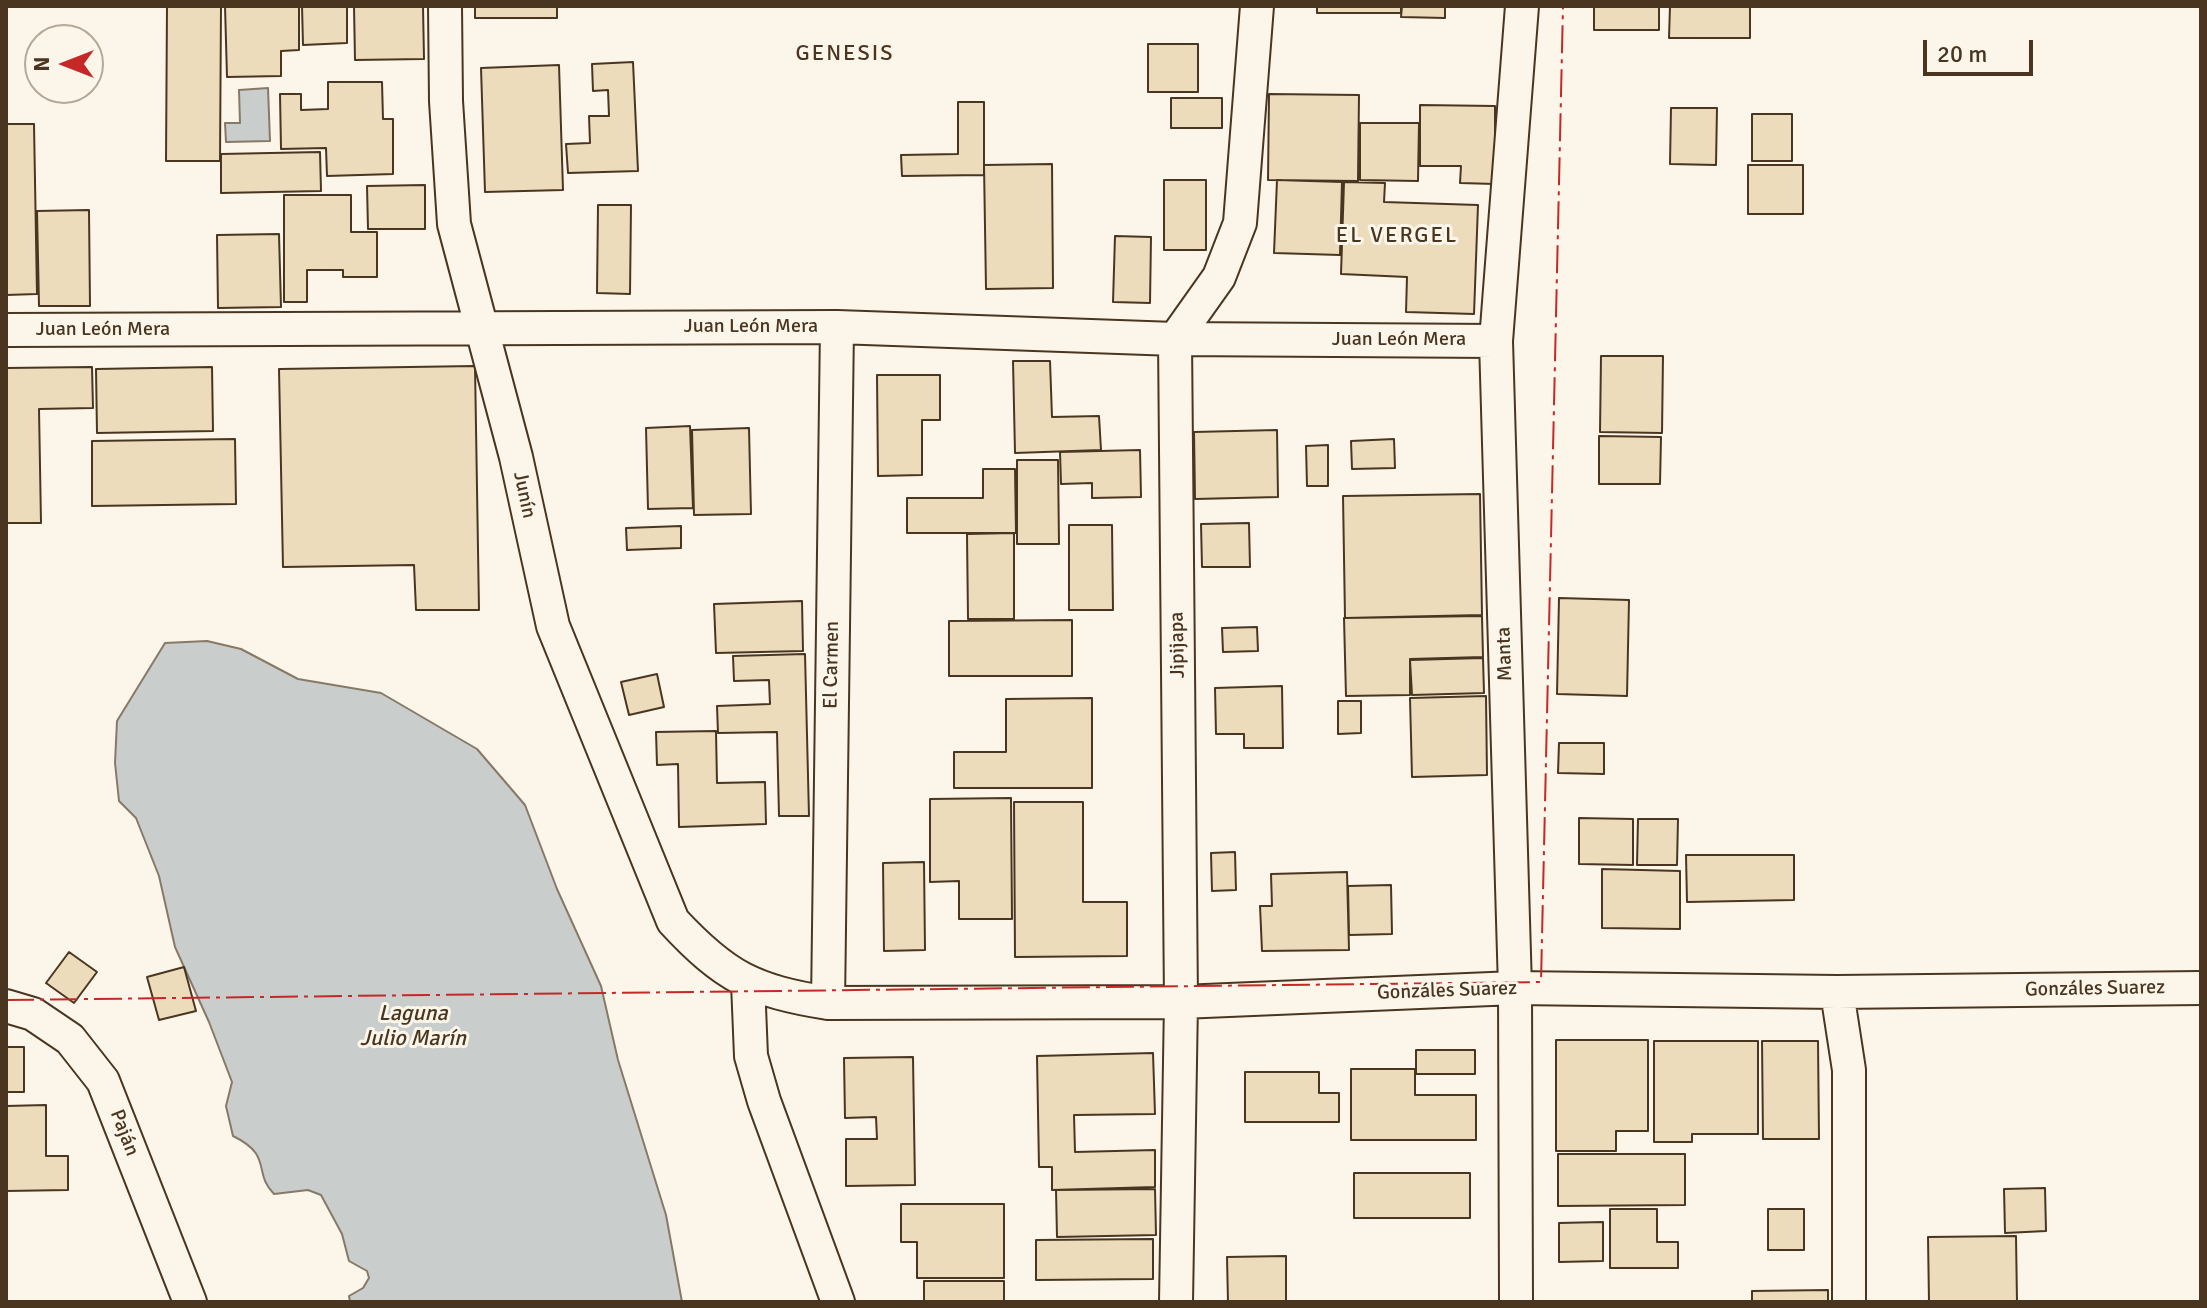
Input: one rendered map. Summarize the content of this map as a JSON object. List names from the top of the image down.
{
  "streets": {
    "street": [
      "Juan León Mera",
      "Junín",
      "Jipijapa",
      "Manta",
      "El Carmen",
      "Gonzáles Suarez",
      "Paján"
    ]
  },
  "crossings": [
    ["Juan León Mera", "Junín"],
    ["Juan León Mera", "Jipijapa"],
    ["Juan León Mera", "Manta"],
    ["Juan León Mera", "El Carmen"],
    ["Junín", "Gonzáles Suarez"],
    ["Jipijapa", "Gonzáles Suarez"],
    ["Manta", "Gonzáles Suarez"],
    ["El Carmen", "Gonzáles Suarez"]
  ],
  "districts": ["GENESIS", "EL VERGEL"],
  "water": ["Laguna Julio Marín"],
  "scale_bar": "20 m",
  "north": "left"
}
